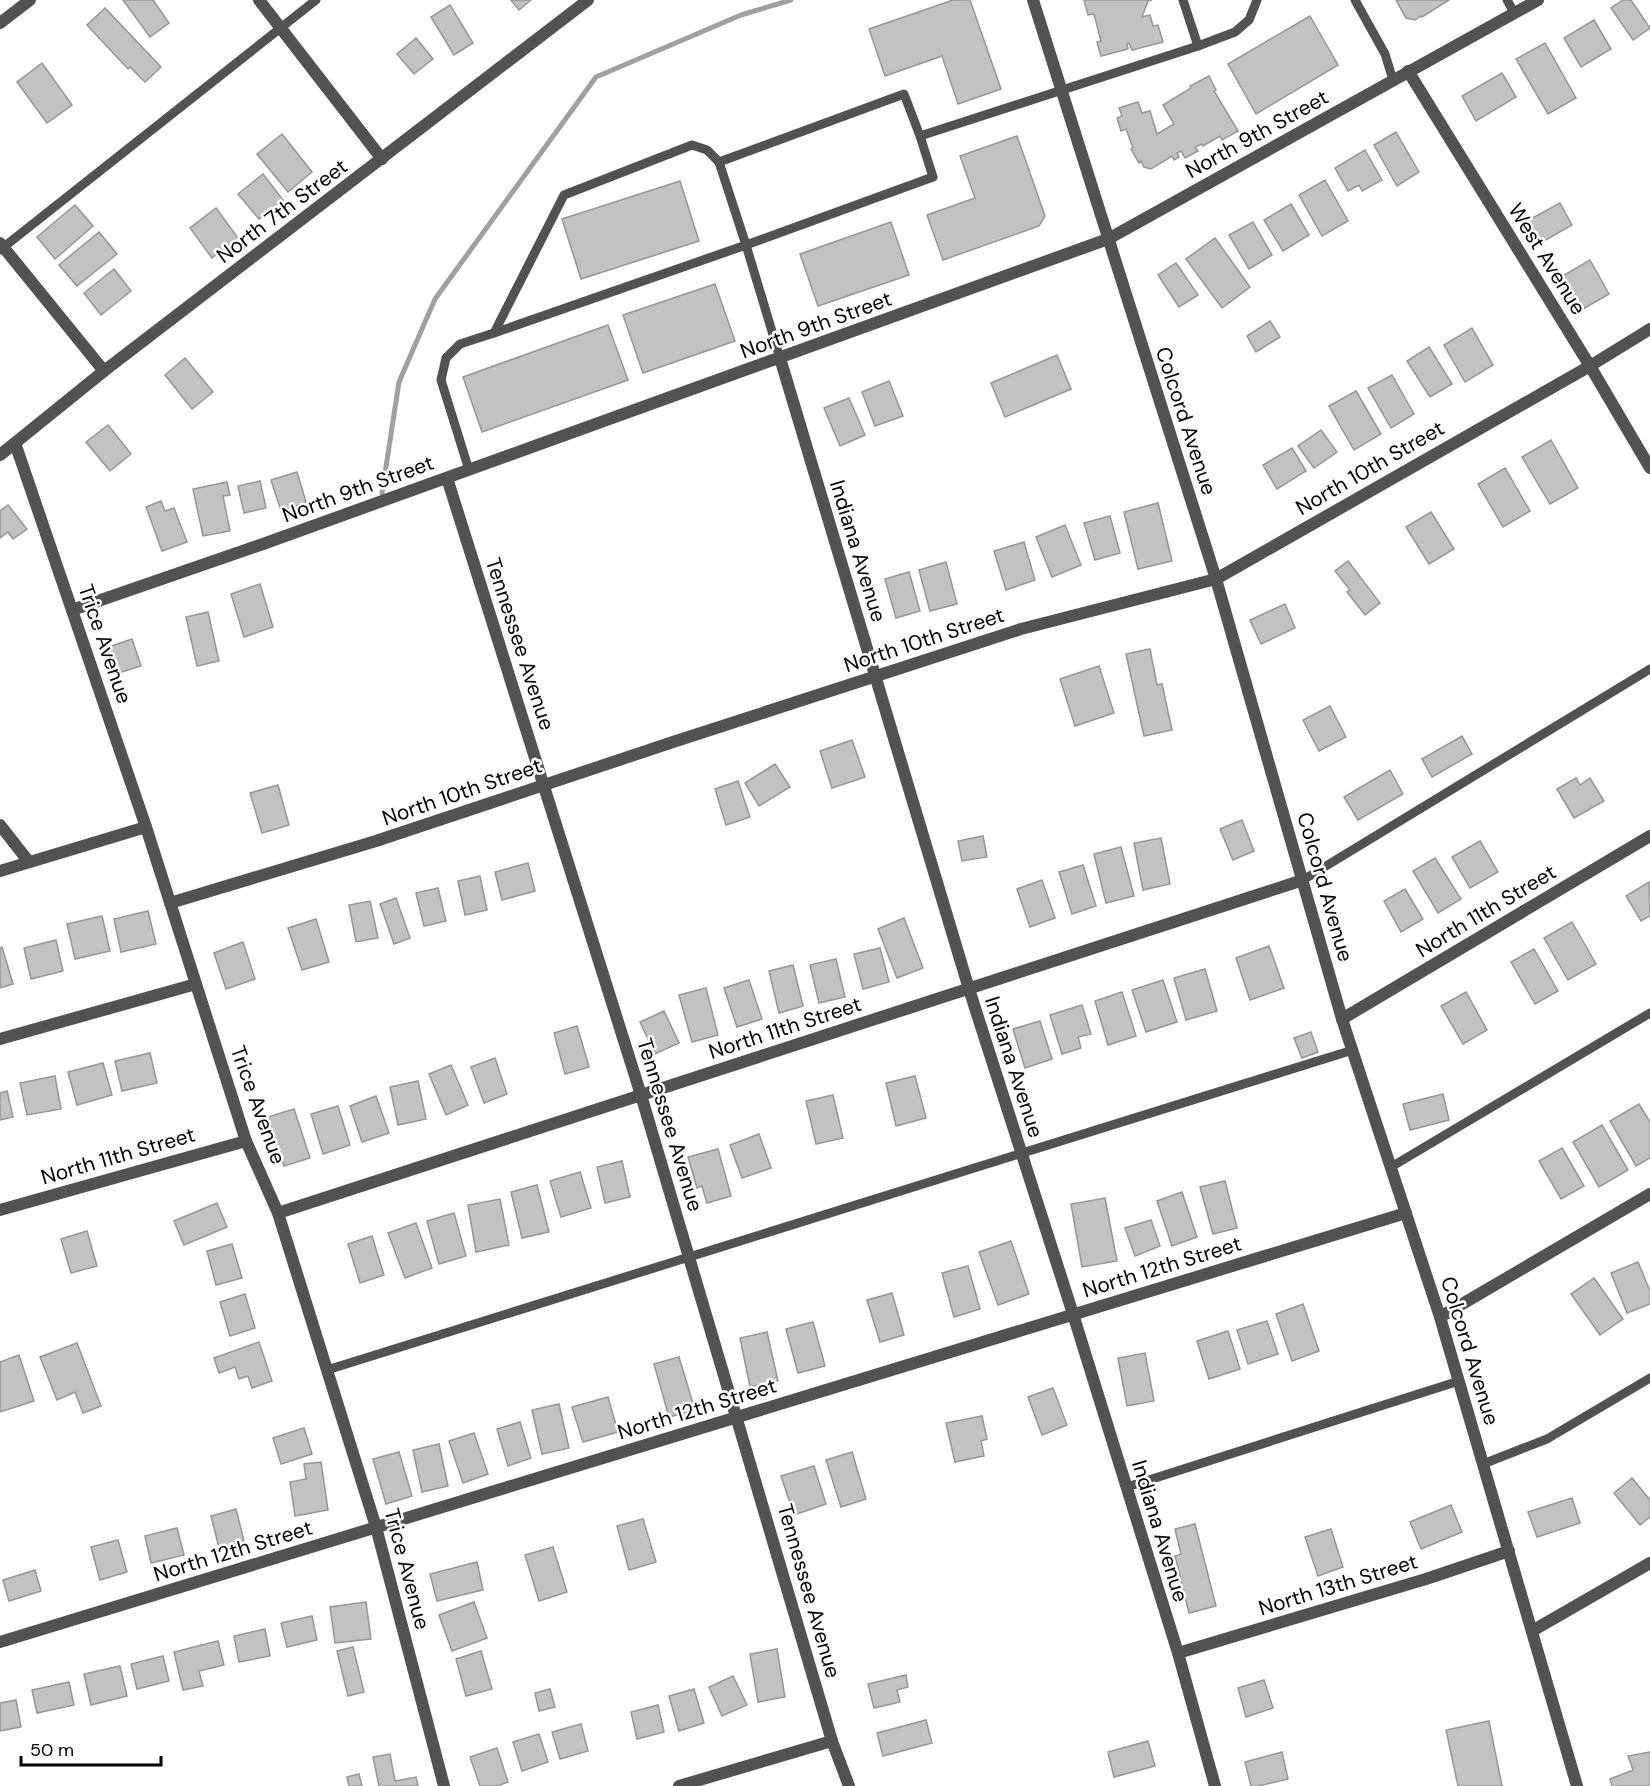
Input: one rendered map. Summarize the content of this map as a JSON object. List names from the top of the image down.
{
  "streets": {
    "street": [
      "North 9th Street",
      "North 7th Street",
      "West Avenue",
      "Colcord Avenue",
      "North 10th Street",
      "Indiana Avenue",
      "Trice Avenue",
      "Tennessee Avenue",
      "North 11th Street",
      "North 12th Street",
      "North 13th Street"
    ]
  },
  "crossings": [
    ["North 9th Street", "West Avenue"],
    ["North 9th Street", "Colcord Avenue"],
    ["North 9th Street", "Indiana Avenue"],
    ["North 9th Street", "Trice Avenue"],
    ["North 9th Street", "Tennessee Avenue"],
    ["North 7th Street", "Trice Avenue"],
    ["West Avenue", "North 10th Street"],
    ["Colcord Avenue", "North 10th Street"],
    ["Colcord Avenue", "North 11th Street"],
    ["Colcord Avenue", "North 12th Street"],
    ["Colcord Avenue", "North 13th Street"],
    ["North 10th Street", "Indiana Avenue"],
    ["North 10th Street", "Trice Avenue"],
    ["North 10th Street", "Tennessee Avenue"],
    ["Indiana Avenue", "North 11th Street"],
    ["Indiana Avenue", "North 12th Street"],
    ["Indiana Avenue", "North 13th Street"],
    ["Trice Avenue", "North 11th Street"],
    ["Trice Avenue", "North 12th Street"],
    ["Tennessee Avenue", "North 11th Street"],
    ["Tennessee Avenue", "North 12th Street"]
  ],
  "scale_bar": "50 m"
}
